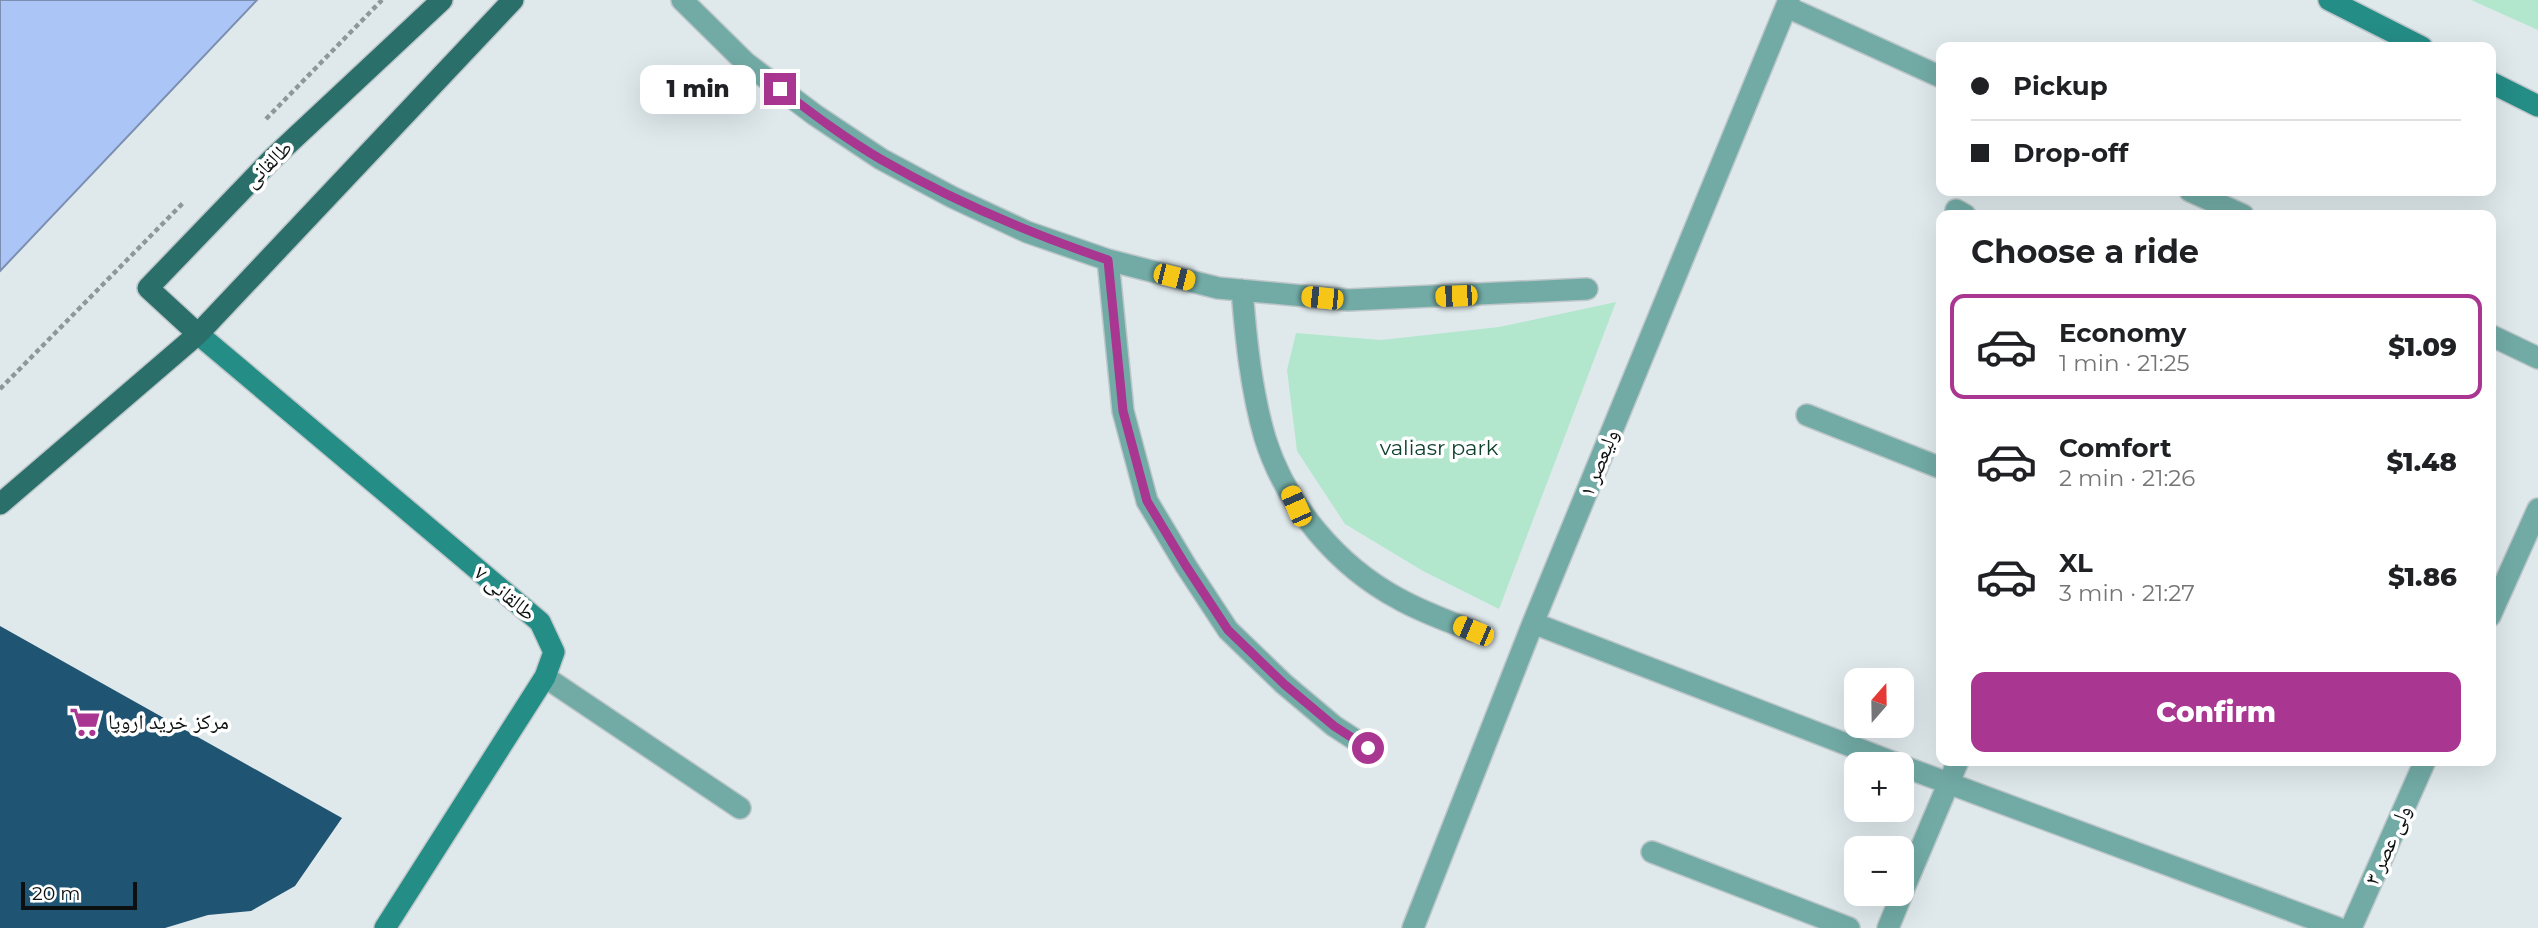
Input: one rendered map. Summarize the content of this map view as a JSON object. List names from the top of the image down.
{
  "streets": {
    "main road": ["طالقانی", "طالقانی ۷"],
    "street": ["ولیعصر ۱", "ولی عصر ۳"]
  },
  "crossings": [
    ["طالقانی", "طالقانی ۷"]
  ],
  "parks": ["valiasr park"],
  "places": {
    "supermarket": ["مرکز خرید اروپا"]
  },
  "scale_bar": "20 m",
  "north": "top",
  "page": {
    "banner": ["Pickup", "Drop-off"],
    "bubble": "1 min",
    "heading": "Choose a ride",
    "list": [
      {
        "name": "Economy",
        "note": "1 min · 21:25",
        "value": "$1.09"
      },
      {
        "name": "Comfort",
        "note": "2 min · 21:26",
        "value": "$1.48"
      },
      {
        "name": "XL",
        "note": "3 min · 21:27",
        "value": "$1.86"
      }
    ],
    "buttons": "Confirm",
    "map_buttons": ["+", "−"],
    "scale": "20 m"
  }
}
